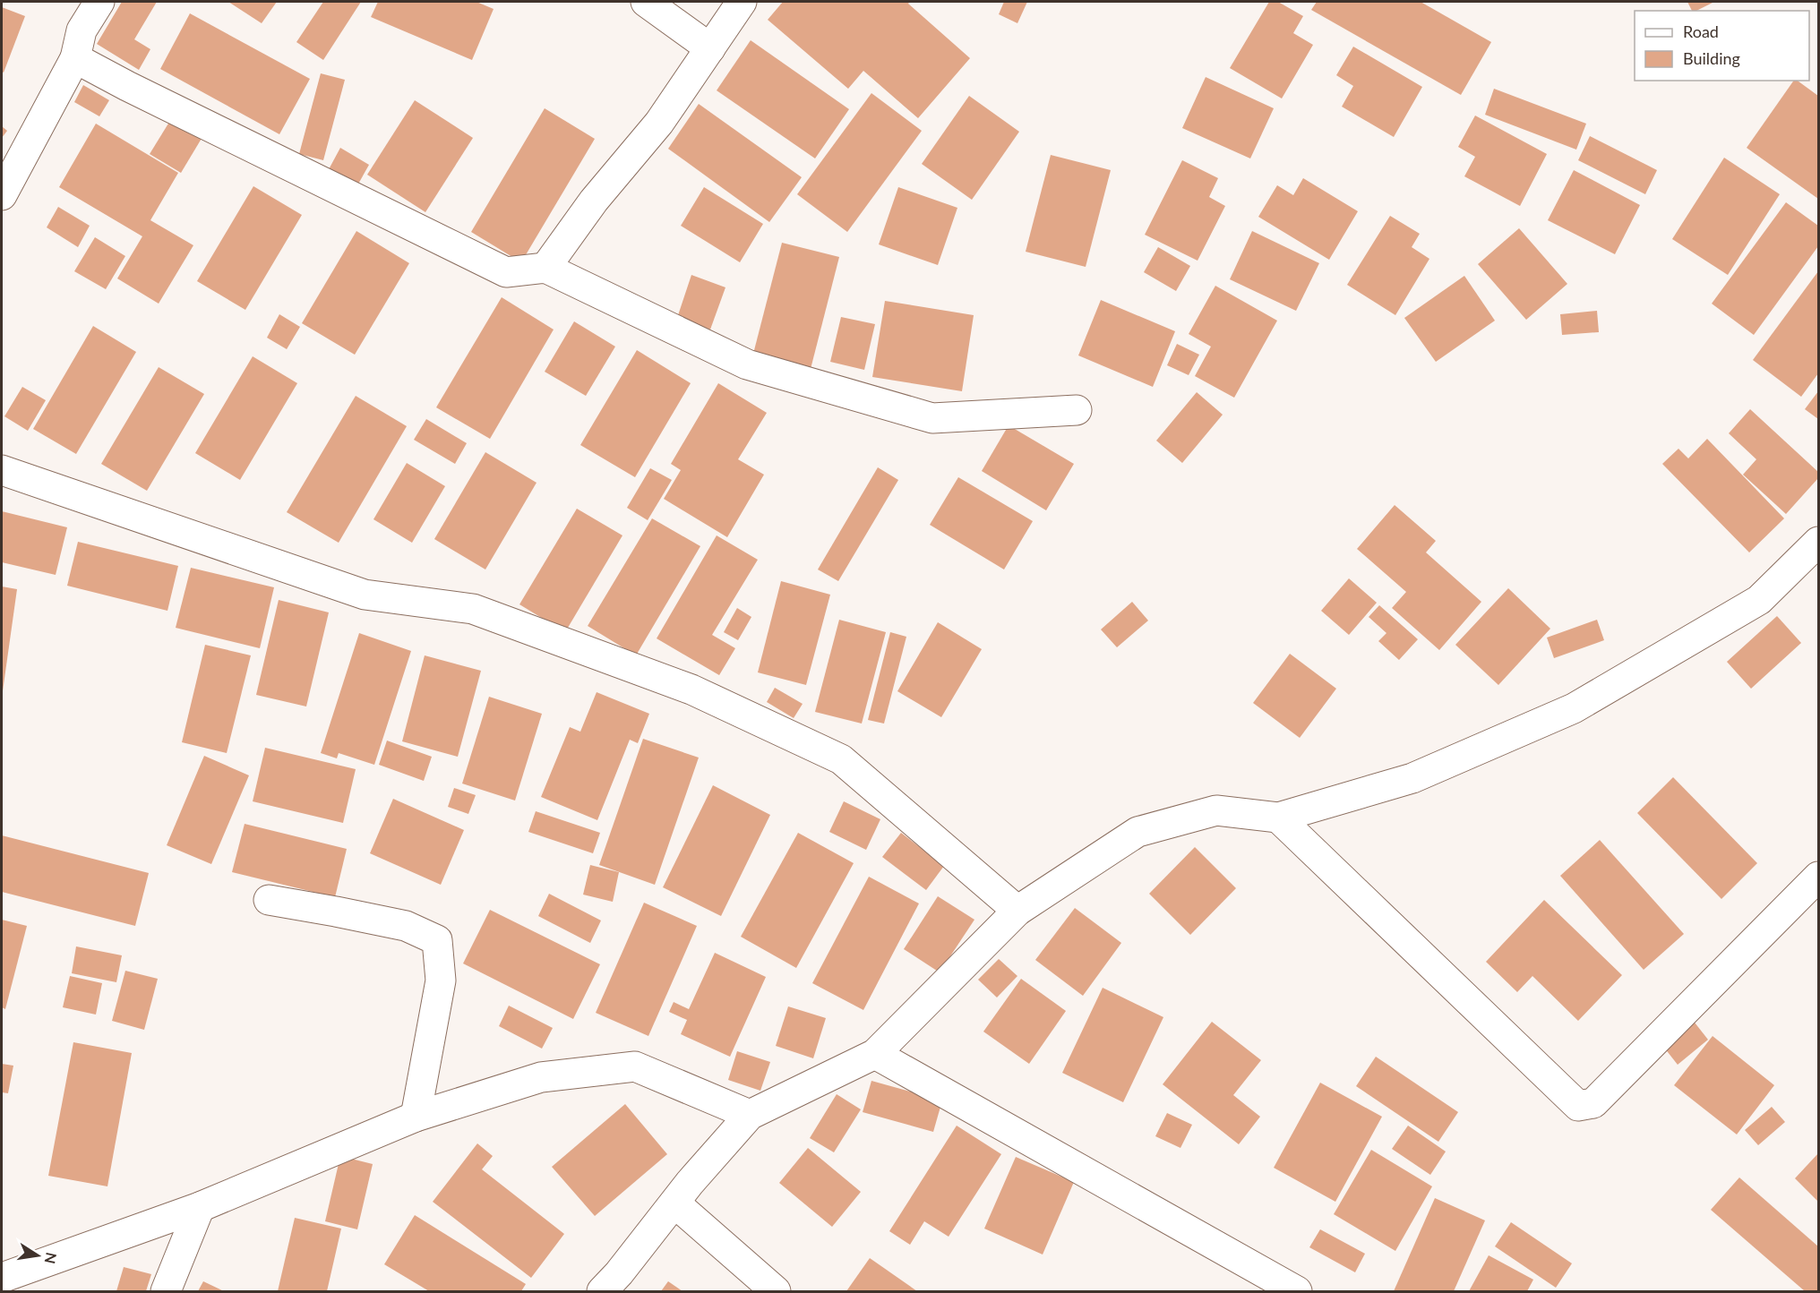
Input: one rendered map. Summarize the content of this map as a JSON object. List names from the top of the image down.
{
  "legend": ["Road", "Building"],
  "north": "right"
}
